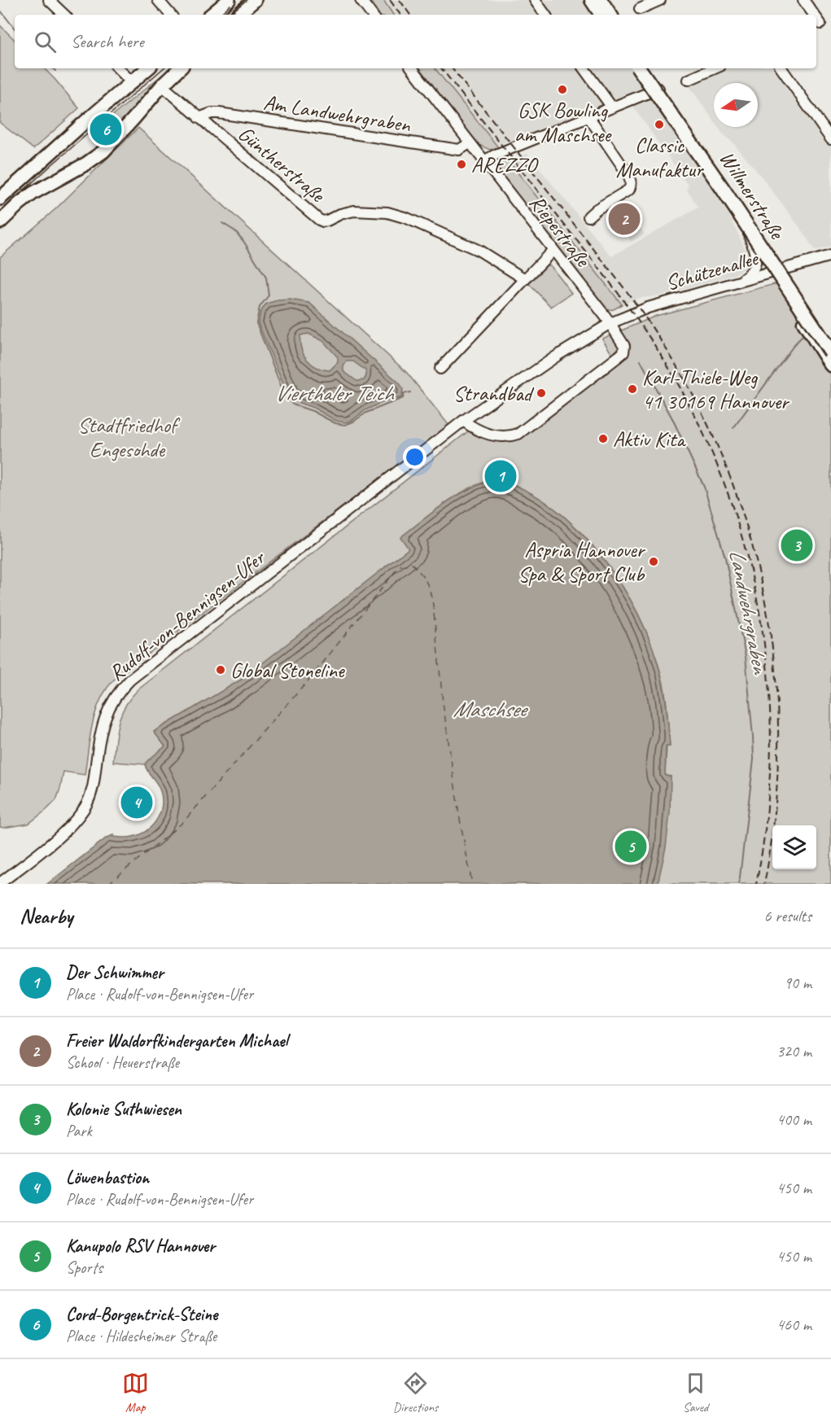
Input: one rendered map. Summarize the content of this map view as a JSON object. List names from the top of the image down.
{
  "streets": {
    "main road": ["Willmerstraße"],
    "street": [
      "Am Landwehrgraben",
      "Güntherstraße",
      "Riepestraße",
      "Schützenallee",
      "Rudolf-von-Bennigsen-Ufer"
    ]
  },
  "crossings": [
    ["Am Landwehrgraben", "Güntherstraße"],
    ["Am Landwehrgraben", "Riepestraße"],
    ["Willmerstraße", "Schützenallee"],
    ["Riepestraße", "Rudolf-von-Bennigsen-Ufer"],
    ["Schützenallee", "Rudolf-von-Bennigsen-Ufer"]
  ],
  "water": ["Vierthaler Teich", "Landwehrgraben", "Maschsee"],
  "parks": ["Stadtfriedhof Engesohde"],
  "places": [
    "GSK Bowling am Maschsee",
    "Classic Manufaktur",
    "AREZZO",
    "Karl-Thiele-Weg 41 30169 Hannover",
    "Strandbad",
    "Aktiv Kita",
    "Aspria Hannover Spa & Sport Club",
    "Global Stoneline"
  ],
  "north": "left",
  "page": {
    "search": "Search here",
    "pins": [
      "6",
      "2",
      "1",
      "3",
      "4",
      "5"
    ],
    "heading": ["Nearby", "6 results"],
    "list": [
      {
        "mark": "1",
        "name": "Der Schwimmer",
        "note": "Place · Rudolf-von-Bennigsen-Ufer",
        "value": "90 m"
      },
      {
        "mark": "2",
        "name": "Freier Waldorfkindergarten Michael",
        "note": "School · Heuerstraße",
        "value": "320 m"
      },
      {
        "mark": "3",
        "name": "Kolonie Suthwiesen",
        "note": "Park",
        "value": "400 m"
      },
      {
        "mark": "4",
        "name": "Löwenbastion",
        "note": "Place · Rudolf-von-Bennigsen-Ufer",
        "value": "450 m"
      },
      {
        "mark": "5",
        "name": "Kanupolo RSV Hannover",
        "note": "Sports",
        "value": "450 m"
      },
      {
        "mark": "6",
        "name": "Cord-Borgentrick-Steine",
        "note": "Place · Hildesheimer Straße",
        "value": "460 m"
      }
    ],
    "nav": ["Map", "Directions", "Saved"]
  }
}
